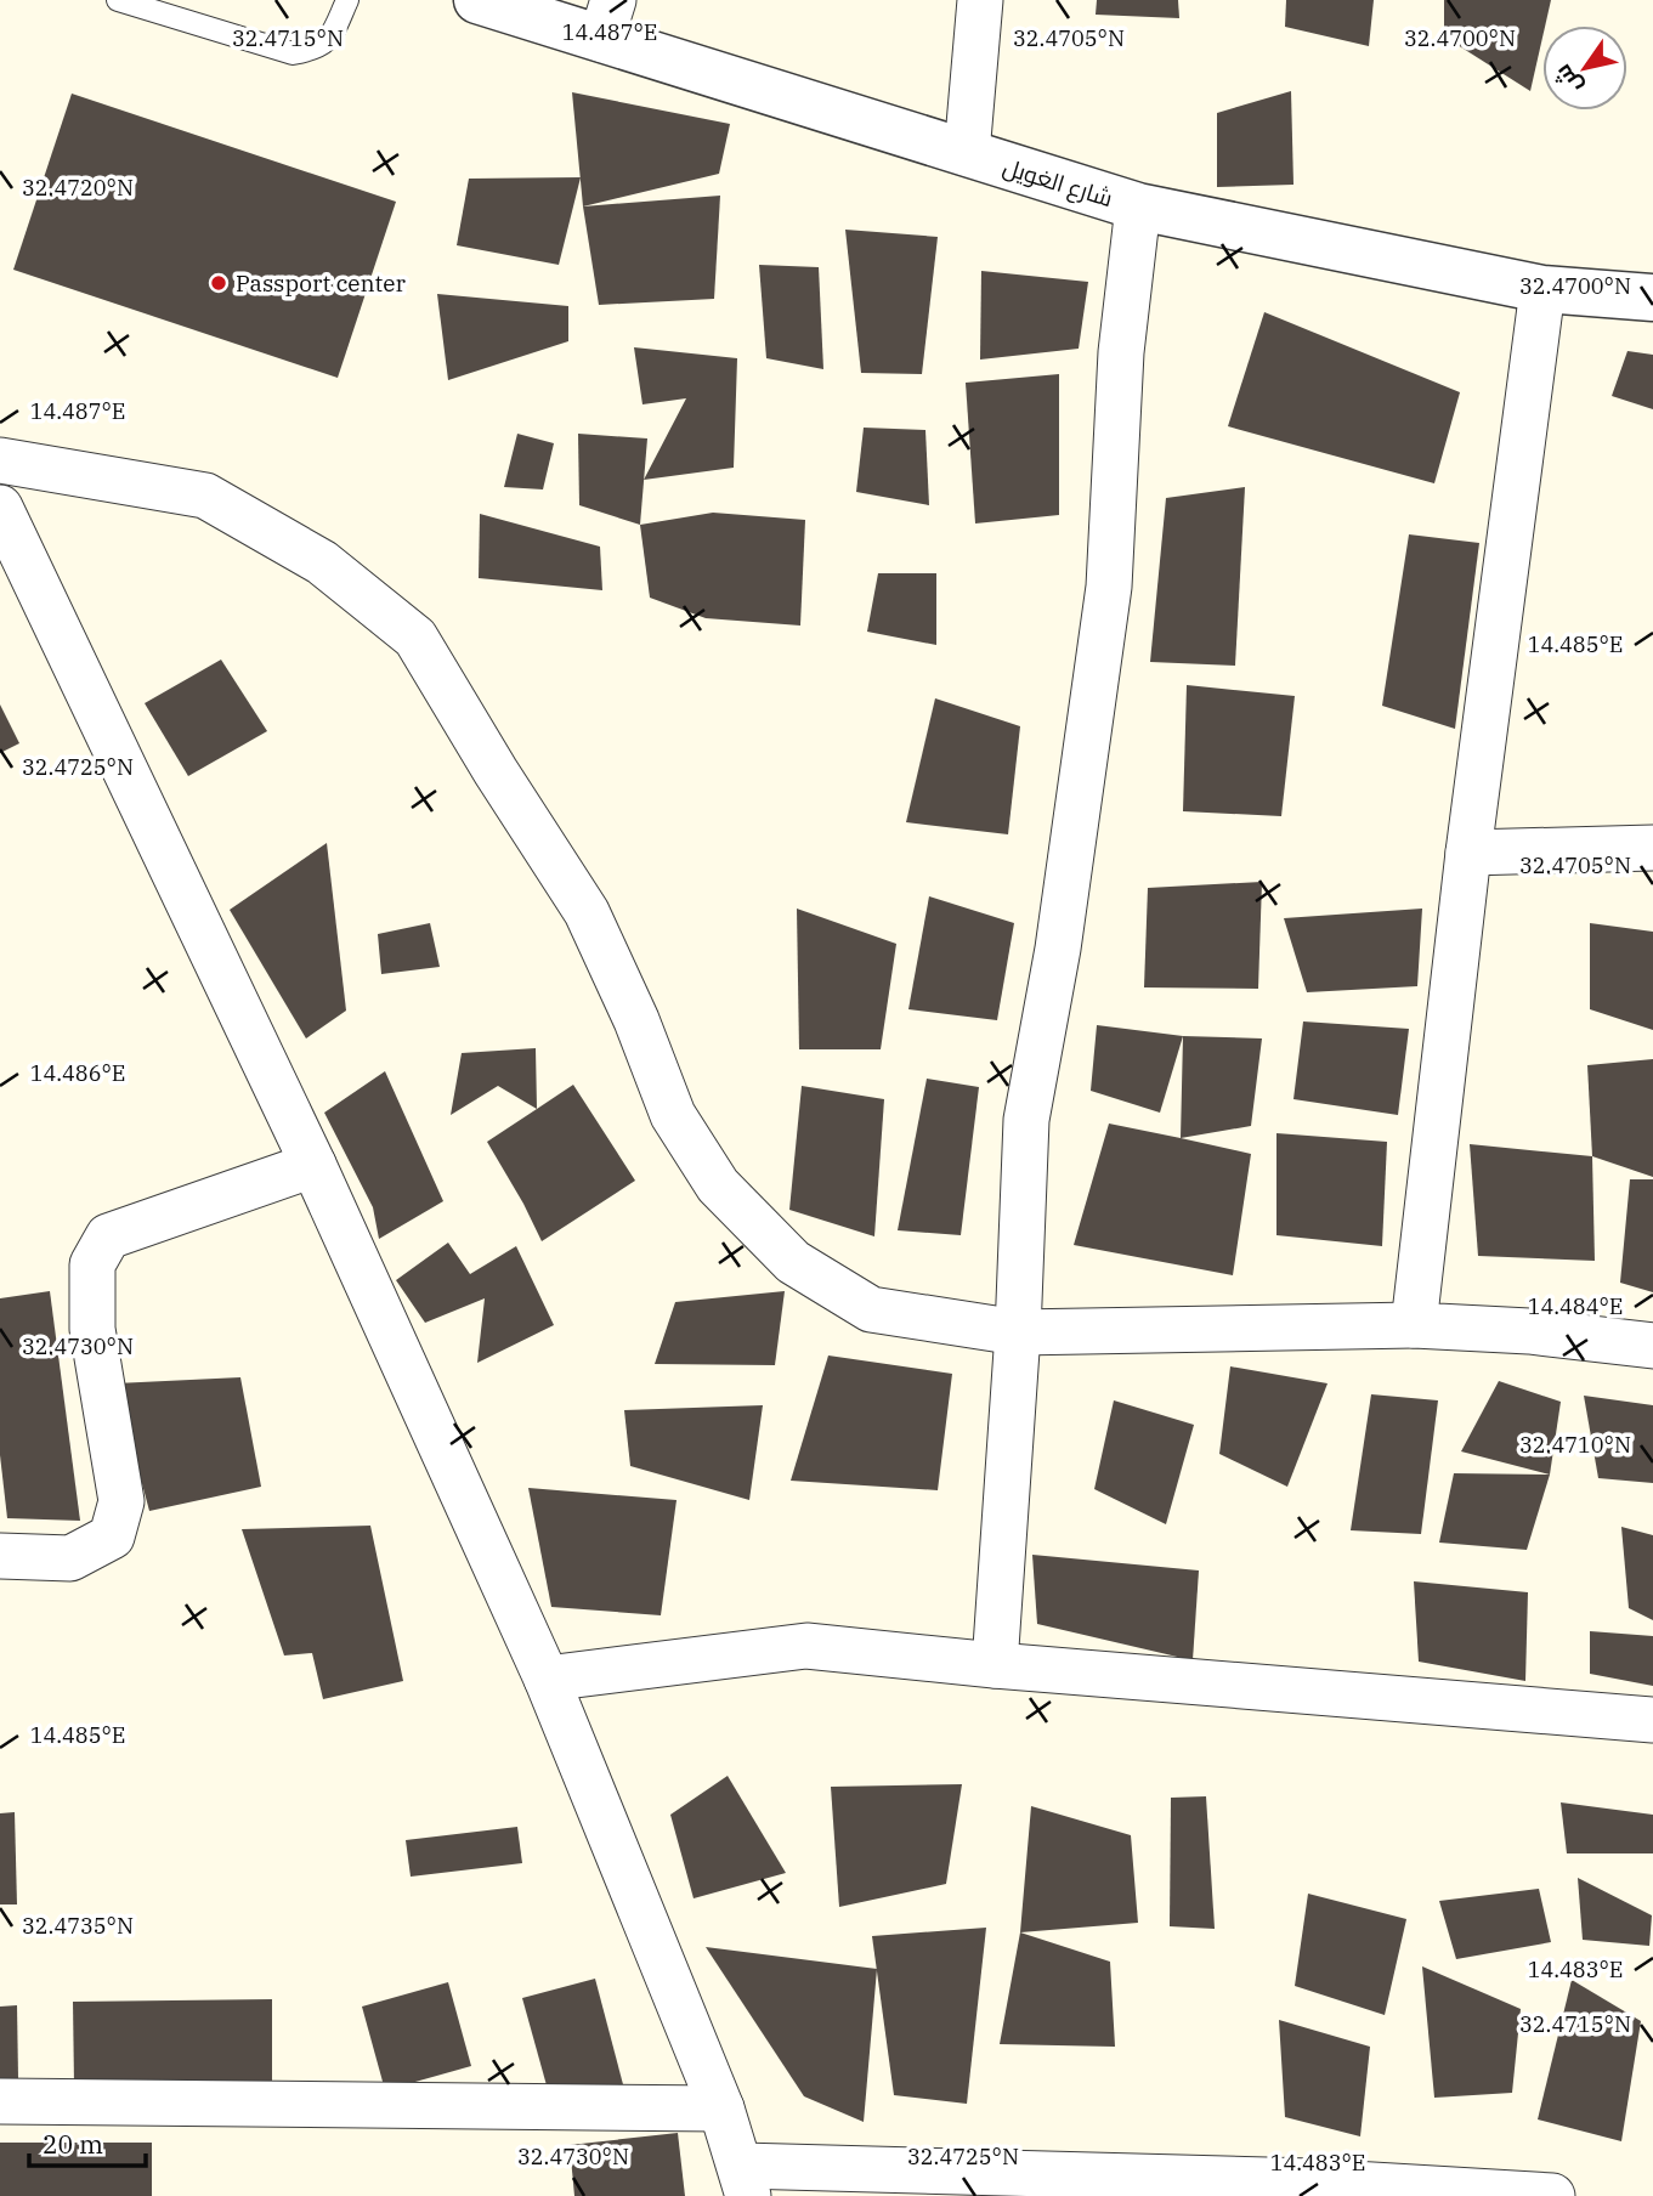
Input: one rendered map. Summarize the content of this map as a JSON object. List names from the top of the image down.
{
  "streets": {
    "street": ["شارع الغويل"]
  },
  "places": ["Passport center"],
  "scale_bar": "20 m",
  "north": "bottom left",
  "coordinates": [
    "14.487°E",
    "32.4715°N",
    "32.4705°N",
    "32.4700°N",
    "32.4720°N",
    "14.485°E",
    "32.4725°N",
    "14.486°E",
    "14.484°E",
    "32.4730°N",
    "32.4710°N",
    "32.4735°N",
    "14.483°E"
  ]
}
